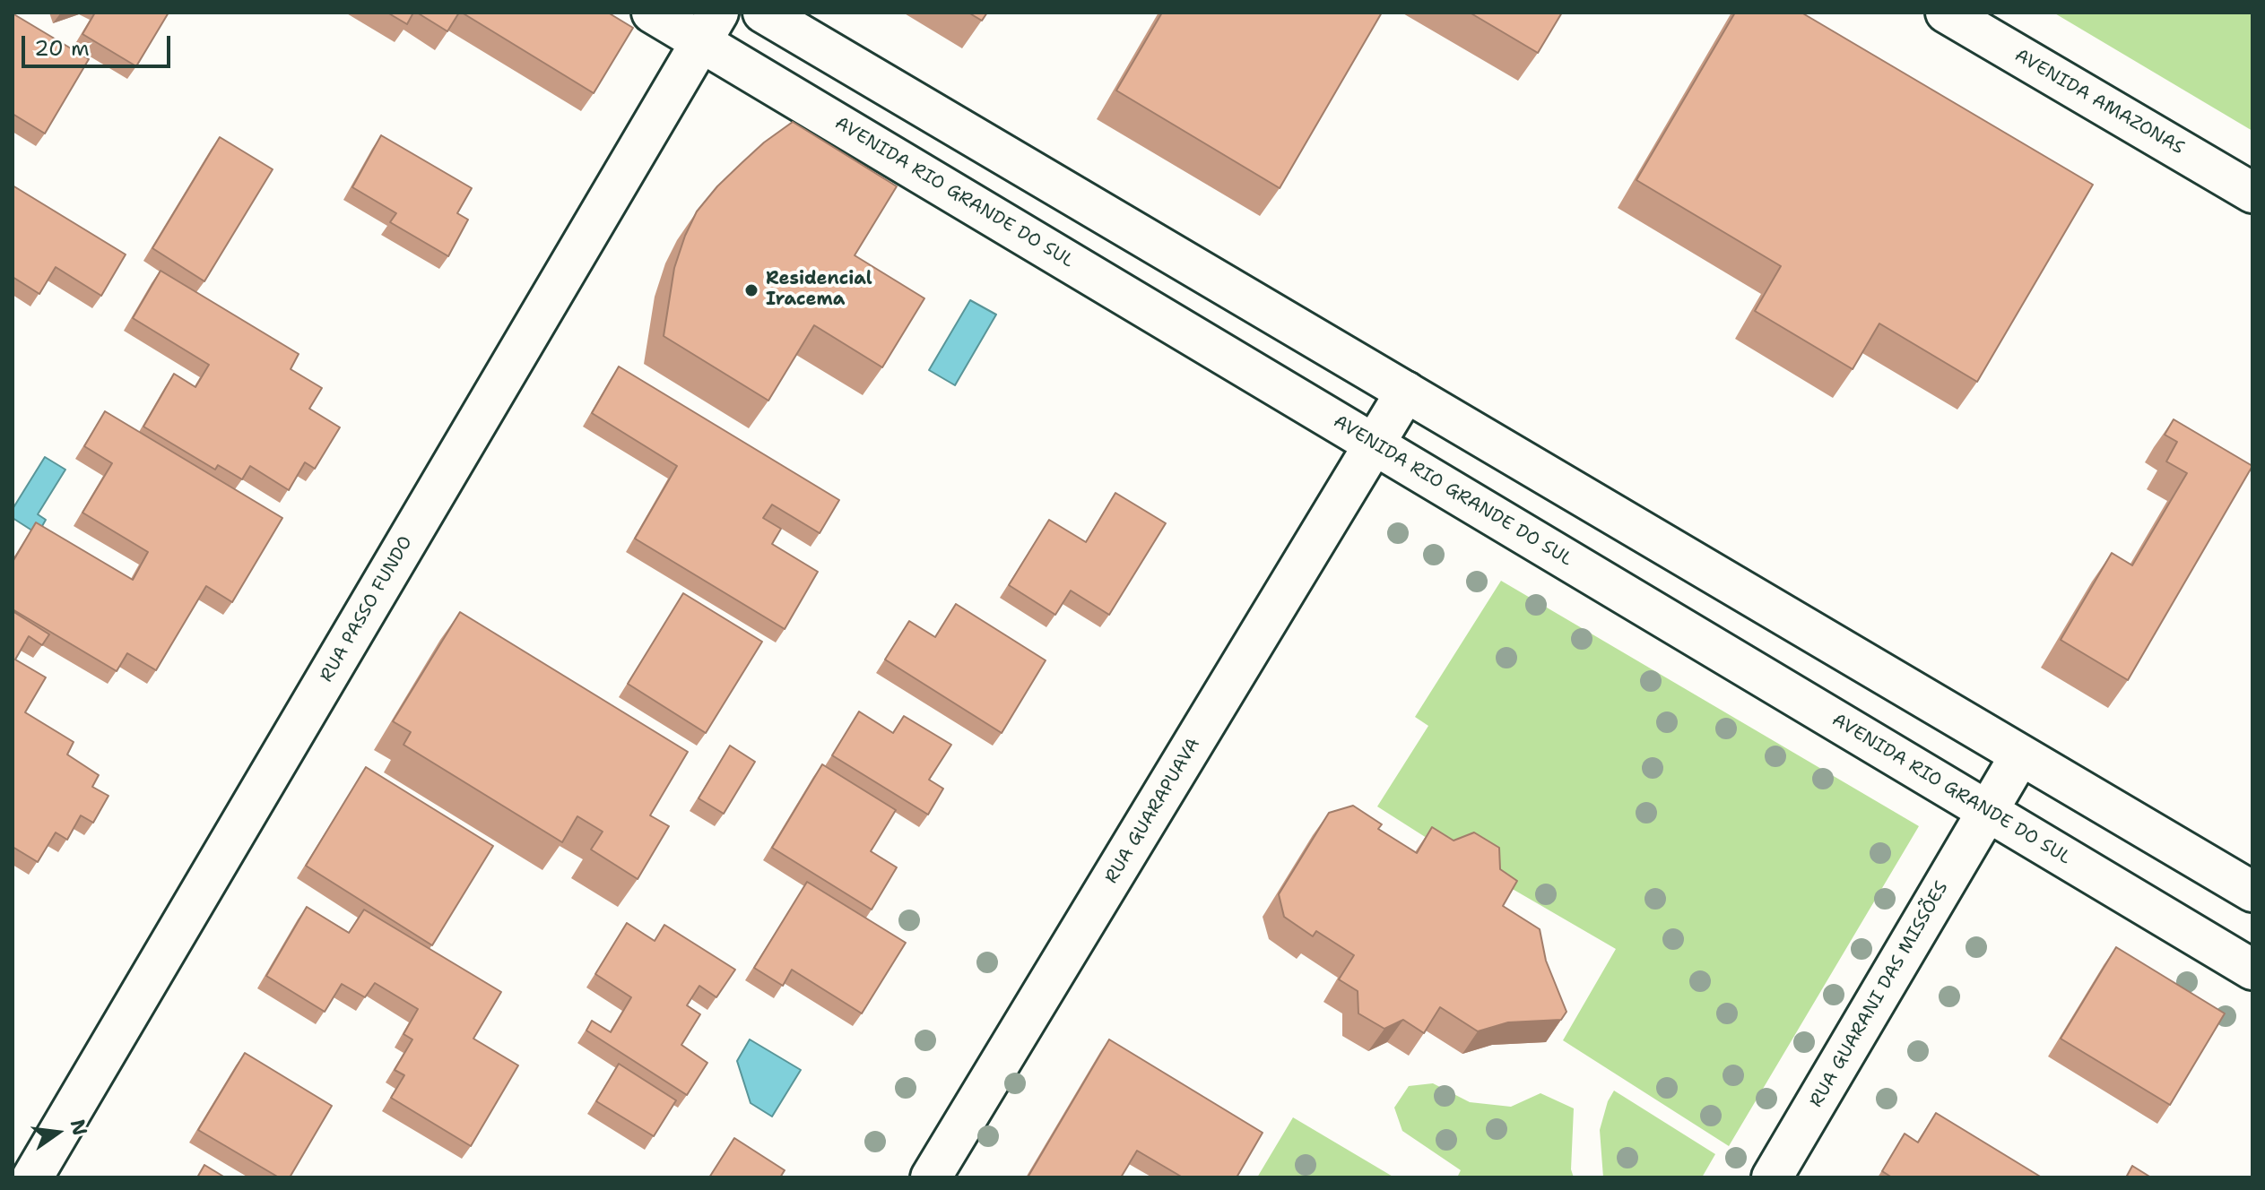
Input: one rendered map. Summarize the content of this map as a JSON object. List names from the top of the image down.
{
  "streets": {
    "street": [
      "AVENIDA AMAZONAS",
      "AVENIDA RIO GRANDE DO SUL",
      "RUA PASSO FUNDO",
      "RUA GUARAPUAVA",
      "RUA GUARANI DAS MISSÕES"
    ]
  },
  "crossings": [
    ["AVENIDA RIO GRANDE DO SUL", "RUA PASSO FUNDO"],
    ["AVENIDA RIO GRANDE DO SUL", "RUA GUARAPUAVA"],
    ["AVENIDA RIO GRANDE DO SUL", "RUA GUARANI DAS MISSÕES"]
  ],
  "places": ["Residencial Iracema"],
  "scale_bar": "20 m",
  "north": "right"
}
